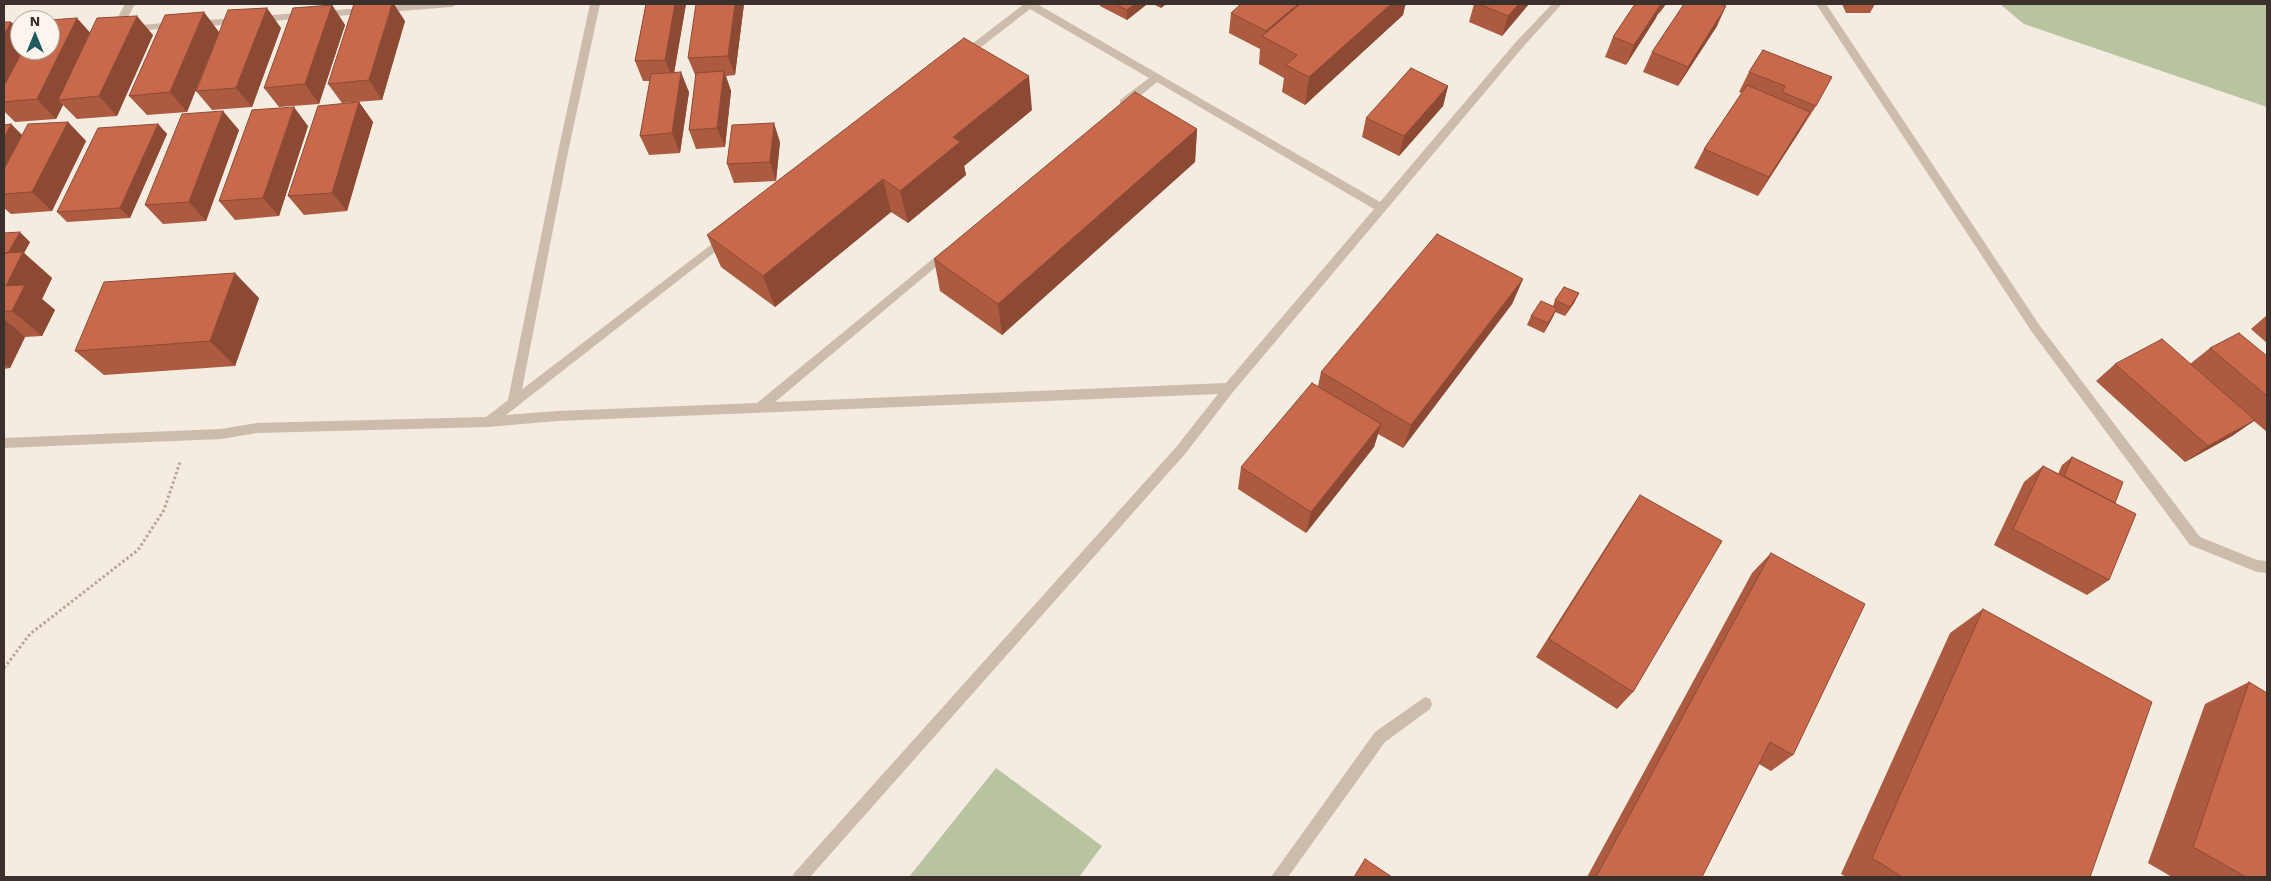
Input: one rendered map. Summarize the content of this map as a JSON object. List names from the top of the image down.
{
  "north": "top"
}
